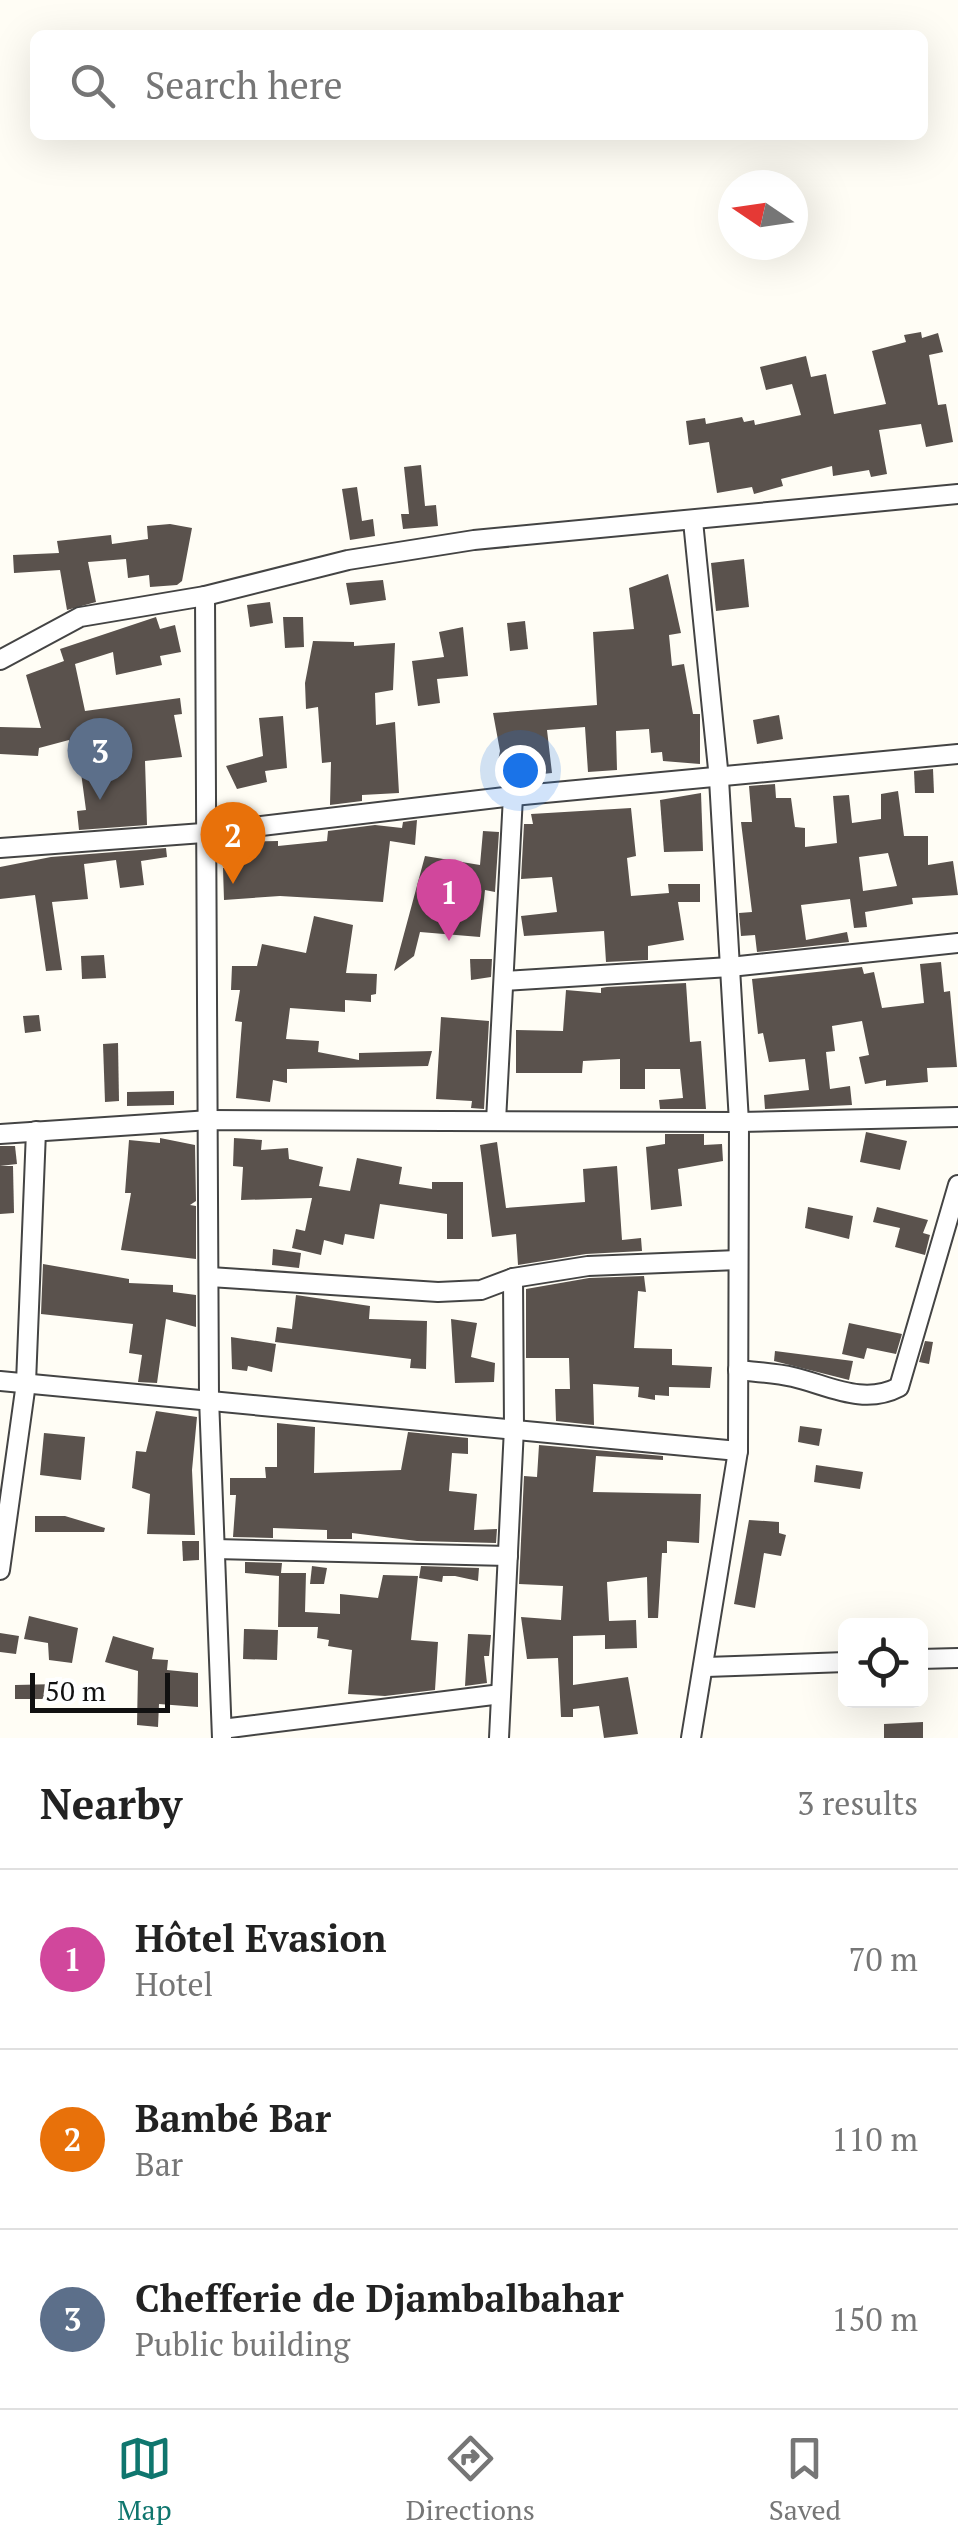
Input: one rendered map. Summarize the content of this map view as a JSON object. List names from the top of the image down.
{
  "scale_bar": "50 m",
  "north": "left",
  "page": {
    "search": "Search here",
    "pins": ["3", "2", "1"],
    "scale": "50 m",
    "heading": ["Nearby", "3 results"],
    "list": [
      {
        "mark": "1",
        "name": "Hôtel Evasion",
        "note": "Hotel",
        "value": "70 m"
      },
      {
        "mark": "2",
        "name": "Bambé Bar",
        "note": "Bar",
        "value": "110 m"
      },
      {
        "mark": "3",
        "name": "Chefferie de Djambalbahar",
        "note": "Public building",
        "value": "150 m"
      }
    ],
    "nav": ["Map", "Directions", "Saved"]
  }
}
